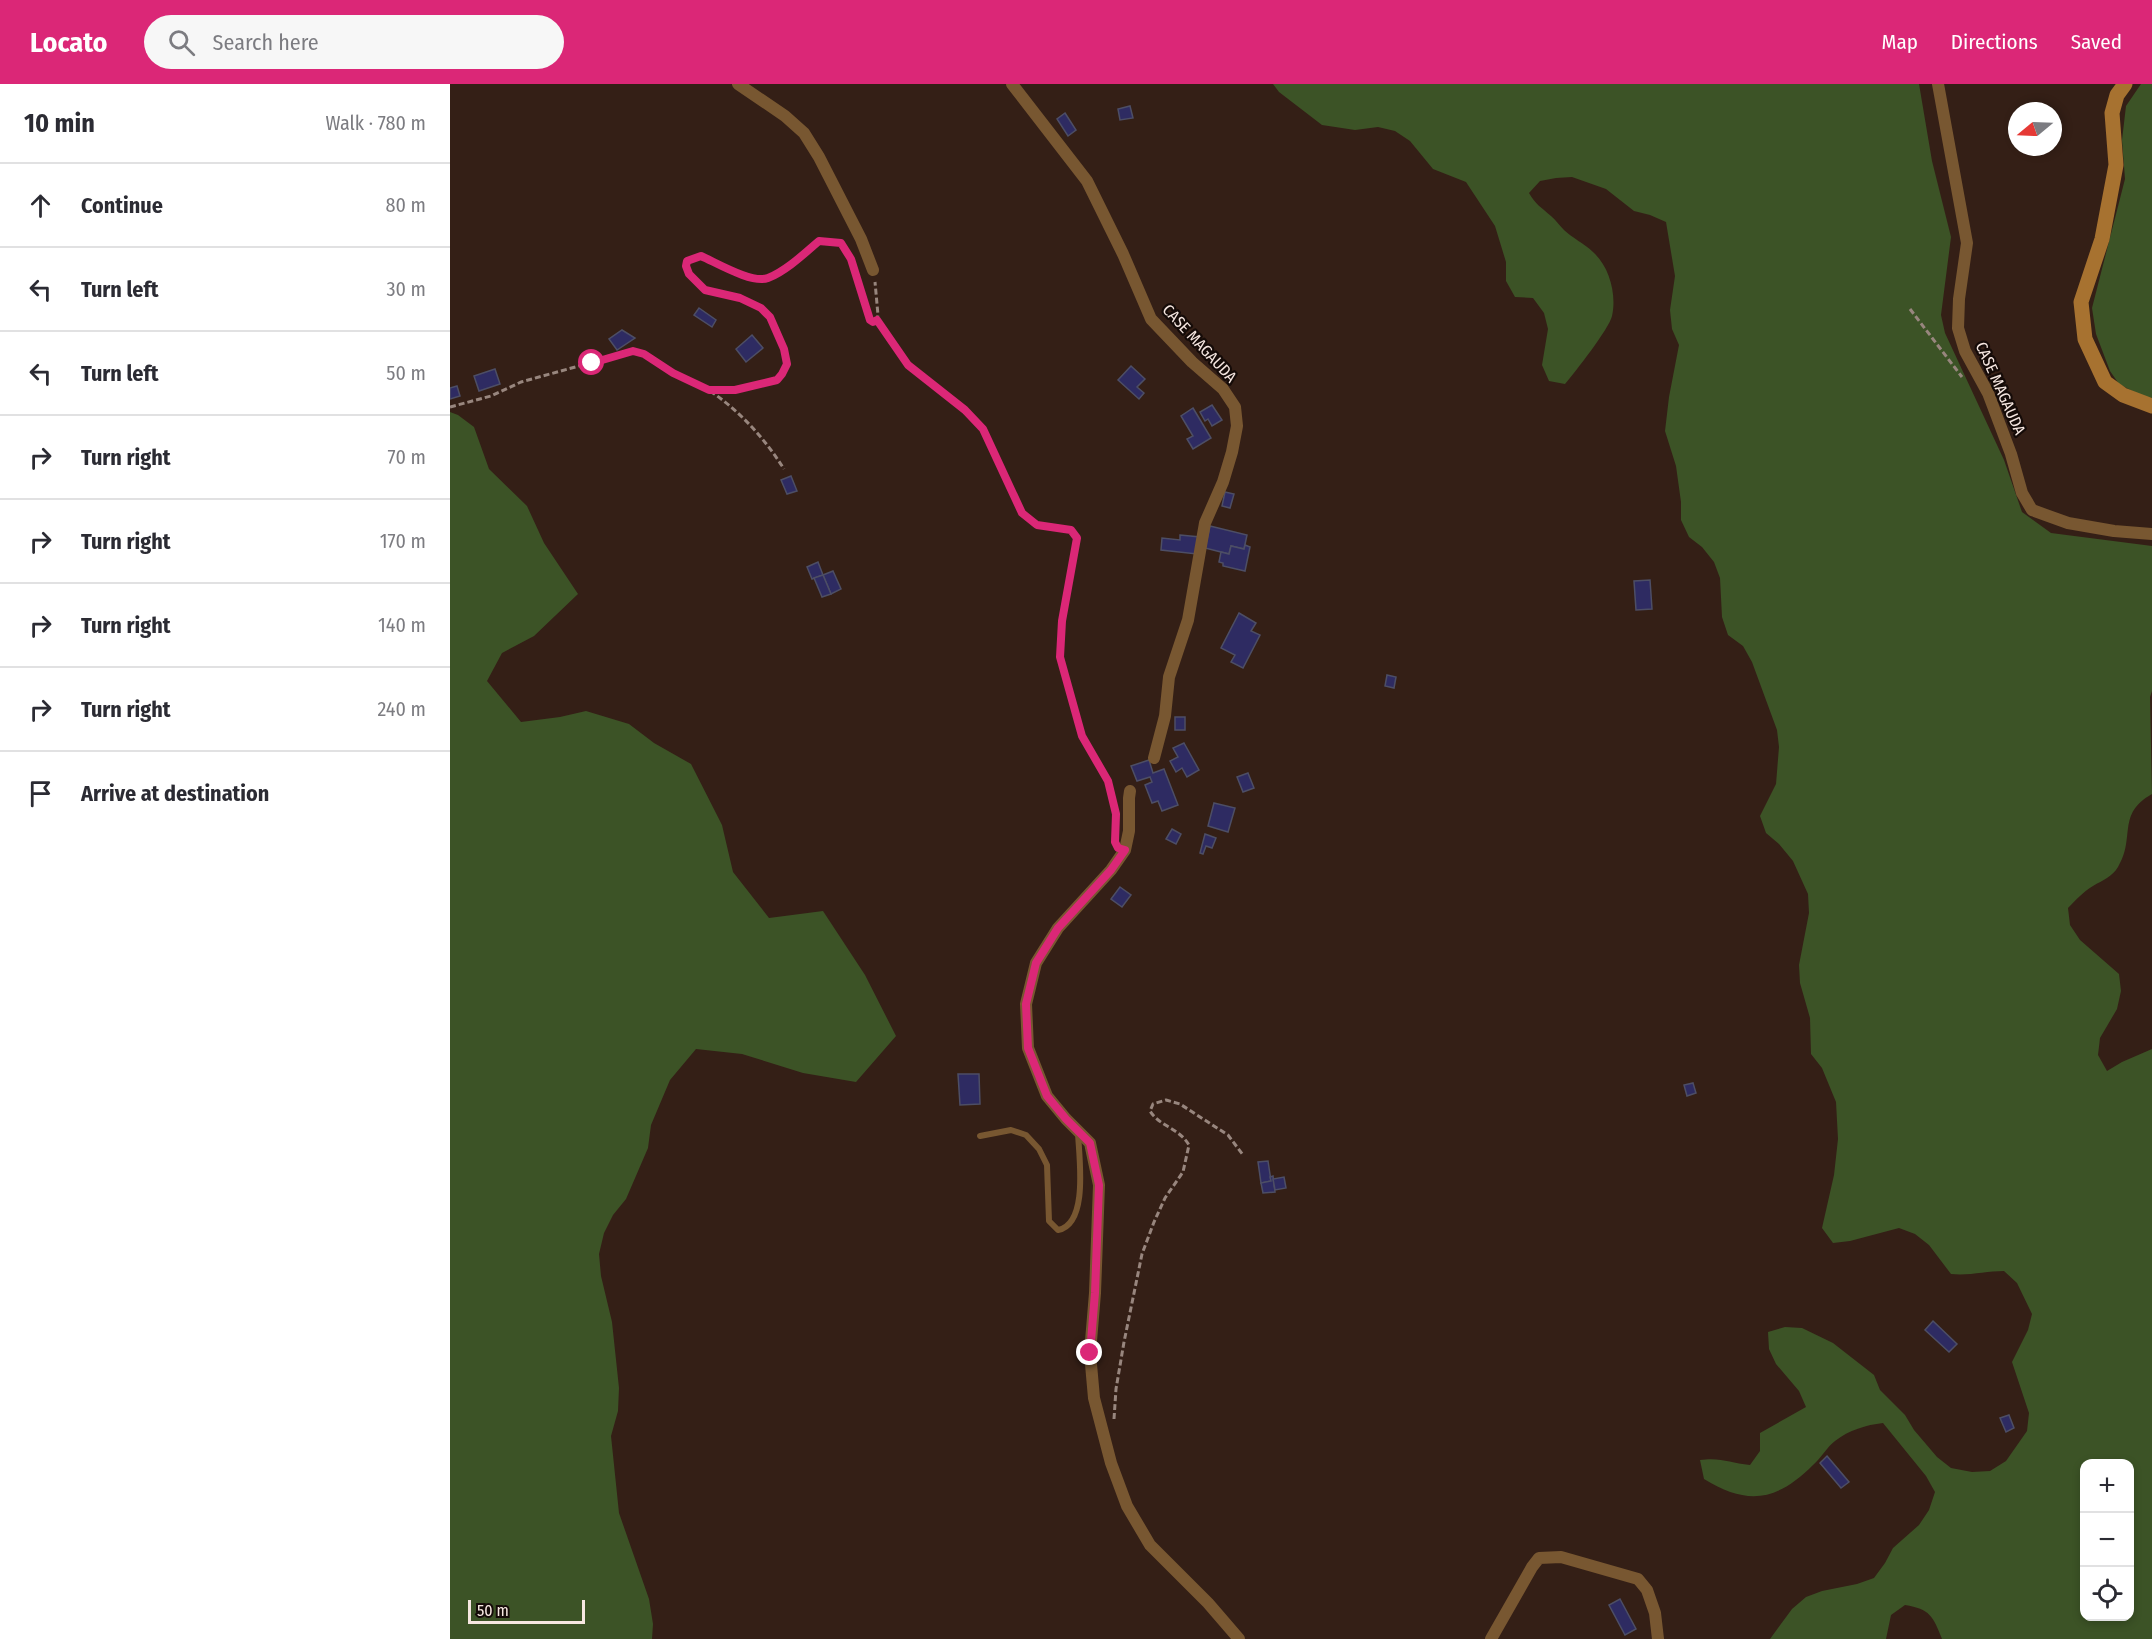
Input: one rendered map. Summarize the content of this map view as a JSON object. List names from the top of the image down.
{
  "streets": {
    "street": ["CASE MAGAUDA"]
  },
  "scale_bar": "50 m",
  "north": "left",
  "page": {
    "header": "Locato",
    "search": "Search here",
    "nav": ["Map", "Directions", "Saved"],
    "heading": ["10 min", "Walk · 780 m"],
    "list": [
      ["Continue", "80 m"],
      ["Turn left", "30 m"],
      ["Turn left", "50 m"],
      ["Turn right", "70 m"],
      ["Turn right", "170 m"],
      ["Turn right", "140 m"],
      ["Turn right", "240 m"],
      "Arrive at destination"
    ],
    "map_buttons": ["+", "−"],
    "scale": "50 m"
  }
}
